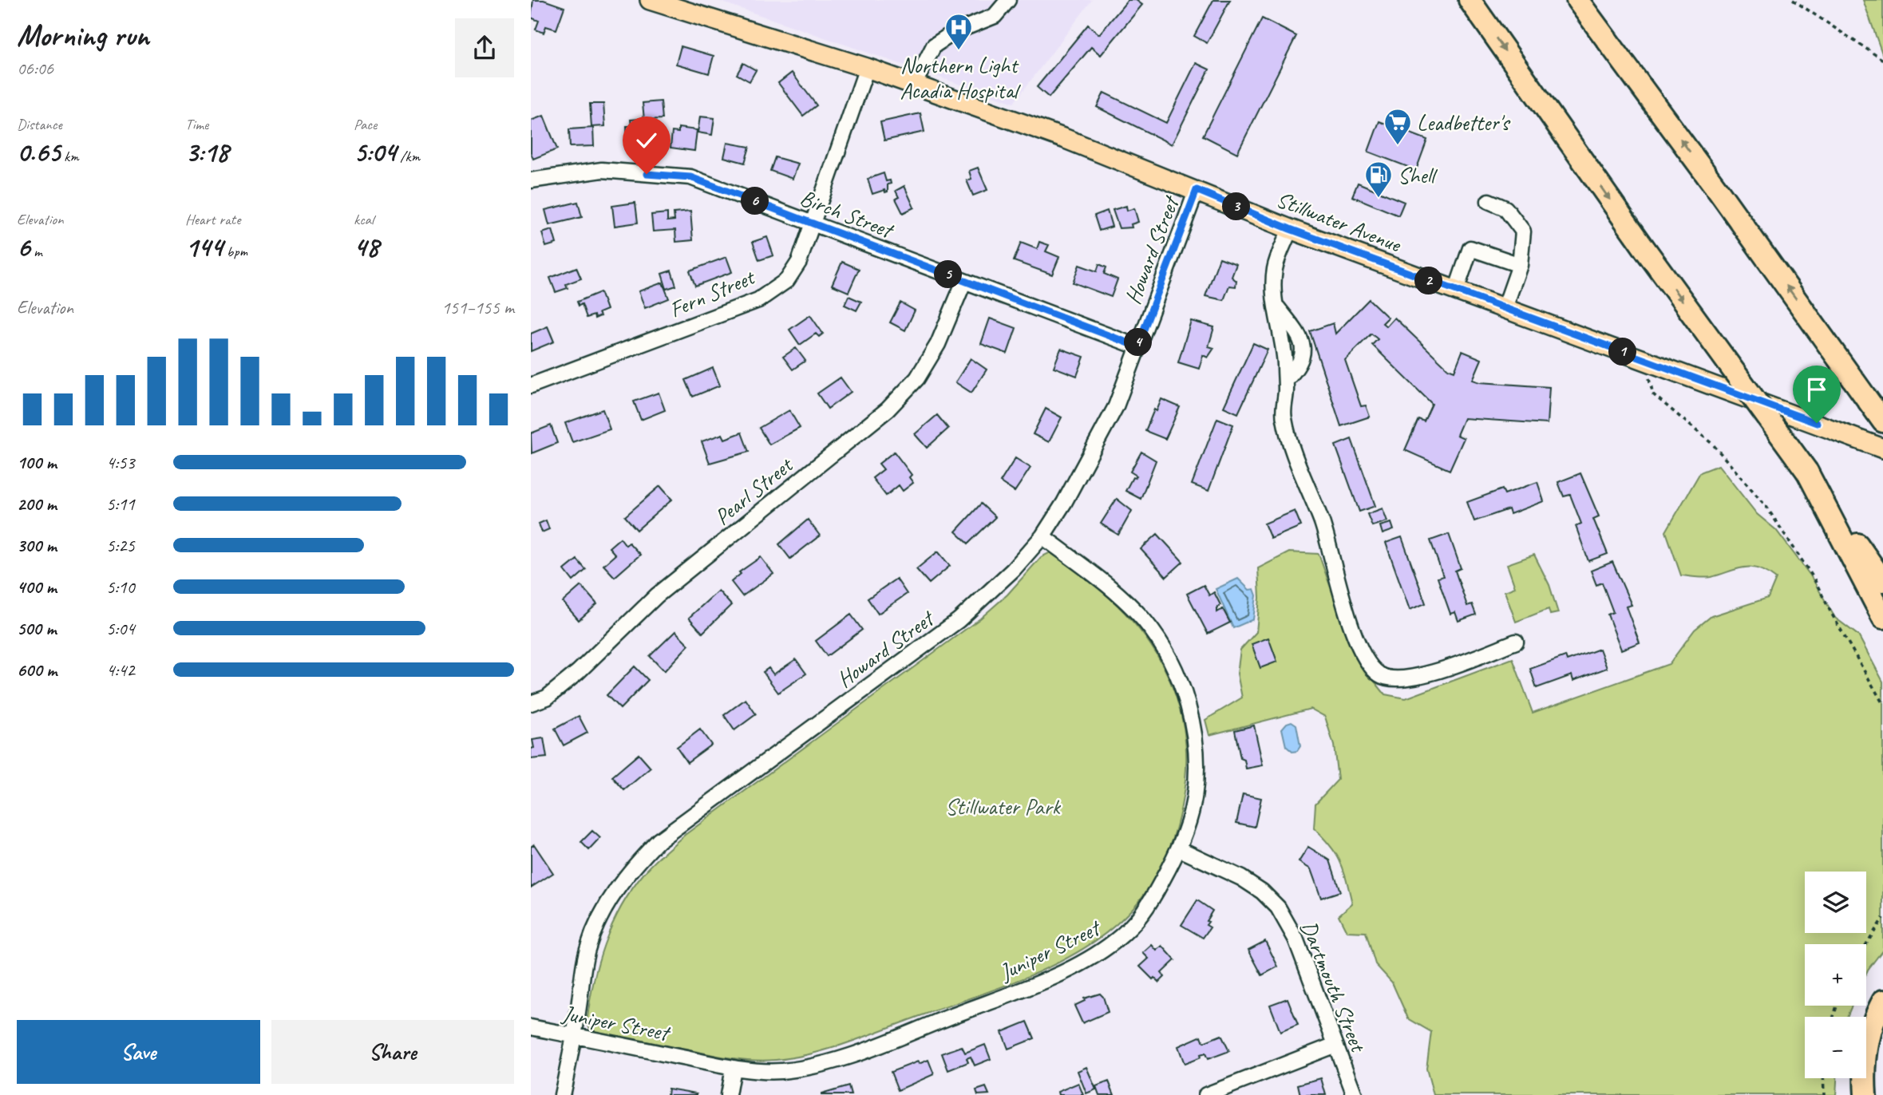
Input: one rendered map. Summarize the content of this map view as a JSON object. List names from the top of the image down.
{
  "streets": {
    "main road": ["Stillwater Avenue"],
    "street": [
      "Birch Street",
      "Howard Street",
      "Fern Street",
      "Pearl Street",
      "Juniper Street",
      "Dartmouth Street"
    ]
  },
  "crossings": [
    ["Birch Street", "Howard Street"],
    ["Birch Street", "Fern Street"],
    ["Birch Street", "Pearl Street"],
    ["Stillwater Avenue", "Howard Street"],
    ["Stillwater Avenue", "Fern Street"],
    ["Howard Street", "Juniper Street"],
    ["Juniper Street", "Dartmouth Street"]
  ],
  "parks": ["Stillwater Park"],
  "places": {
    "hospital": ["Northern Light Acadia Hospital"],
    "supermarket": ["Leadbetter's"],
    "fuel station": ["Shell"]
  },
  "page": {
    "heading": ["Morning run", "06:06"],
    "stats": [
      ["Distance", "0.65 km"],
      ["Time", "3:18"],
      ["Pace", "5:04 /km"],
      ["Elevation", "6 m"],
      ["Heart rate", "144 bpm"],
      ["kcal", "48"]
    ],
    "pins": [
      "6",
      "3",
      "5",
      "2",
      "4",
      "1"
    ],
    "chart": ["Elevation", "151–155 m"],
    "list": [
      {
        "name": "100 m",
        "note": "4:53"
      },
      {
        "name": "200 m",
        "note": "5:11"
      },
      {
        "name": "300 m",
        "note": "5:25"
      },
      {
        "name": "400 m",
        "note": "5:10"
      },
      {
        "name": "500 m",
        "note": "5:04"
      },
      {
        "name": "600 m",
        "note": "4:42"
      }
    ],
    "map_buttons": ["+", "−"],
    "buttons": ["Save", "Share"]
  }
}
